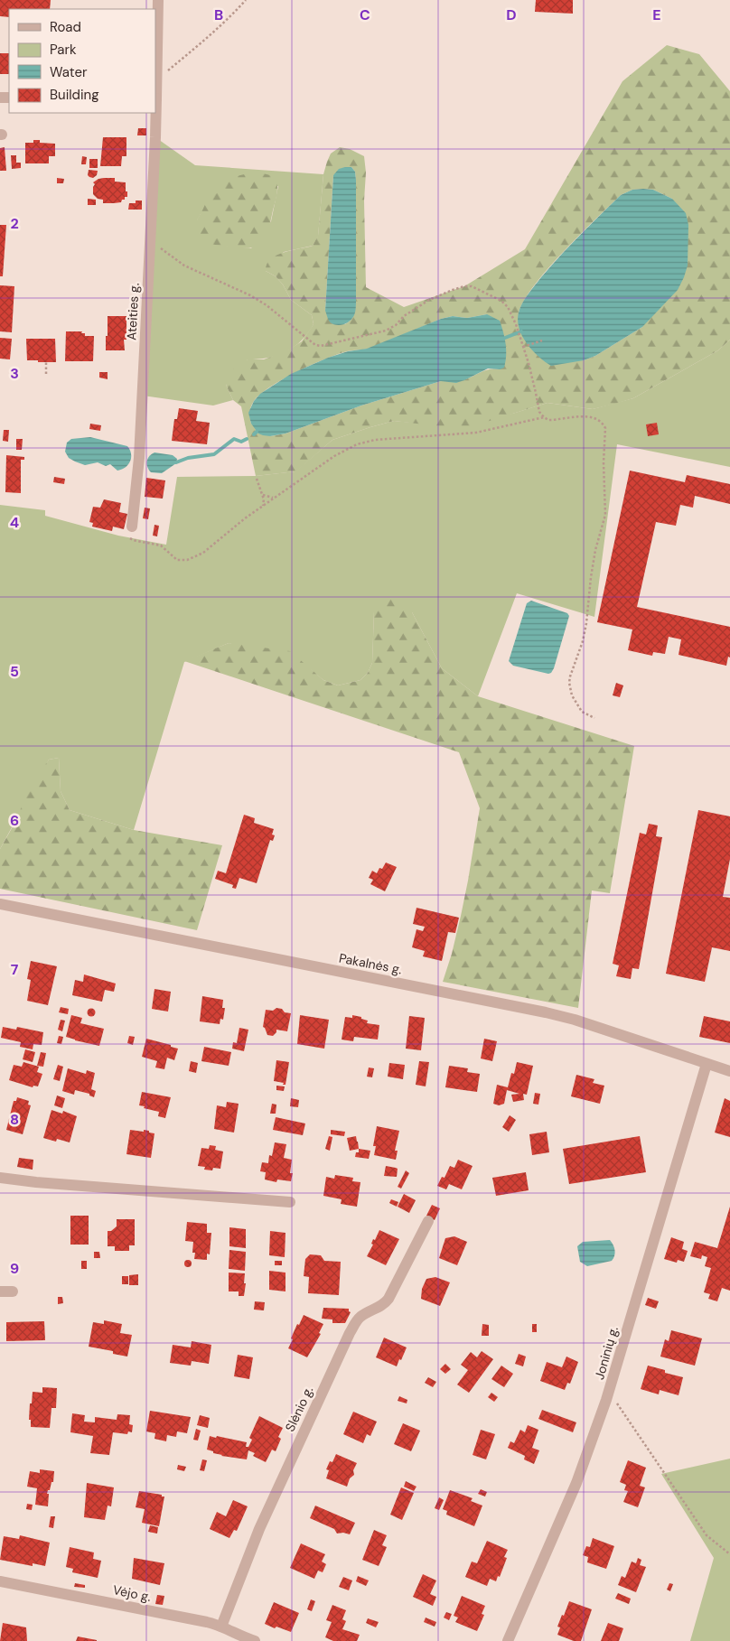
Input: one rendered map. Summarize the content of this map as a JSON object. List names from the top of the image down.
{
  "streets": {
    "street": [
      "Ateities g.",
      "Pakalnės g.",
      "Joninių g.",
      "Slėnio g.",
      "Vėjo g."
    ]
  },
  "crossings": [
    ["Pakalnės g.", "Joninių g."],
    ["Slėnio g.", "Vėjo g."]
  ],
  "legend": [
    "Road",
    "Park",
    "Water",
    "Building"
  ],
  "grid": {
    "columns": [
      "B",
      "C",
      "D",
      "E"
    ],
    "rows": [
      "2",
      "3",
      "4",
      "5",
      "6",
      "7",
      "8",
      "9"
    ]
  }
}
